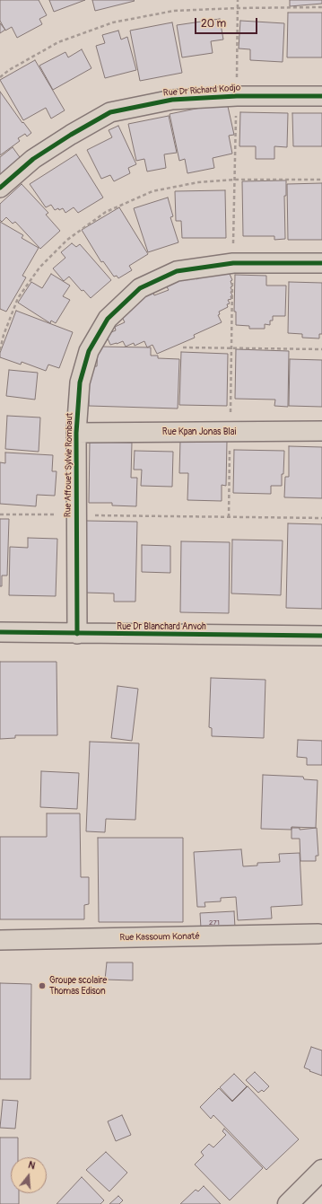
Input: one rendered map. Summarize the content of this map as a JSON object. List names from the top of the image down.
{
  "streets": {
    "street": [
      "Rue Dr Richard Kodjo",
      "Rue Kpan Jonas Blai",
      "Rue Affouet Sylvie Rombaut",
      "Rue Dr Blanchard Anvoh",
      "Rue Kassoum Konaté"
    ]
  },
  "crossings": [
    ["Rue Kpan Jonas Blai", "Rue Affouet Sylvie Rombaut"],
    ["Rue Affouet Sylvie Rombaut", "Rue Dr Blanchard Anvoh"]
  ],
  "places": ["Groupe scolaire Thomas Edison"],
  "house_numbers": ["271"],
  "scale_bar": "20 m",
  "north": "top"
}
